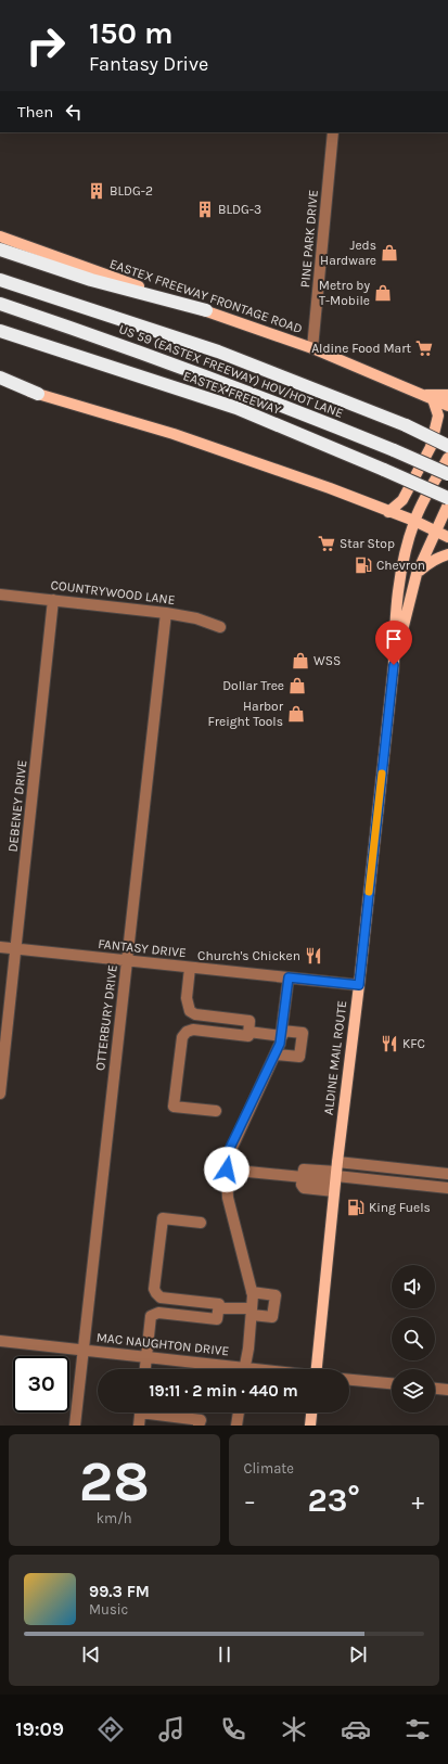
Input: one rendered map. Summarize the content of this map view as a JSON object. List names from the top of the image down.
{
  "streets": {
    "highway": ["US 59 (EASTEX FREEWAY) HOV/HOT LANE", "EASTEX FREEWAY"],
    "main road": ["EASTEX FREEWAY FRONTAGE ROAD", "ALDINE MAIL ROUTE"],
    "street": [
      "PINE PARK DRIVE",
      "COUNTRYWOOD LANE",
      "DEBENEY DRIVE",
      "FANTASY DRIVE",
      "OTTERBURY DRIVE",
      "MAC NAUGHTON DRIVE"
    ]
  },
  "crossings": [
    ["PINE PARK DRIVE", "EASTEX FREEWAY FRONTAGE ROAD"],
    ["COUNTRYWOOD LANE", "DEBENEY DRIVE"],
    ["COUNTRYWOOD LANE", "OTTERBURY DRIVE"],
    ["DEBENEY DRIVE", "FANTASY DRIVE"],
    ["FANTASY DRIVE", "OTTERBURY DRIVE"],
    ["FANTASY DRIVE", "ALDINE MAIL ROUTE"],
    ["OTTERBURY DRIVE", "MAC NAUGHTON DRIVE"]
  ],
  "places": {
    "building": ["BLDG-2", "BLDG-3"],
    "shop": [
      "Jeds Hardware",
      "Metro by T-Mobile",
      "WSS",
      "Dollar Tree",
      "Harbor Freight Tools"
    ],
    "supermarket": ["Aldine Food Mart", "Star Stop"],
    "fuel station": ["Chevron", "King Fuels"],
    "restaurant": ["Church's Chicken", "KFC"]
  },
  "page": {
    "turn": ["150 m", "Fantasy Drive"],
    "then": "Then",
    "limit": "30",
    "trip": "19:11 · 2 min · 440 m",
    "tile": [
      ["28", "km/h"],
      "Climate"
    ],
    "heat": ["−", "23°", "+"],
    "song": ["99.3 FM", "Music"],
    "tabs": "19:09"
  }
}
